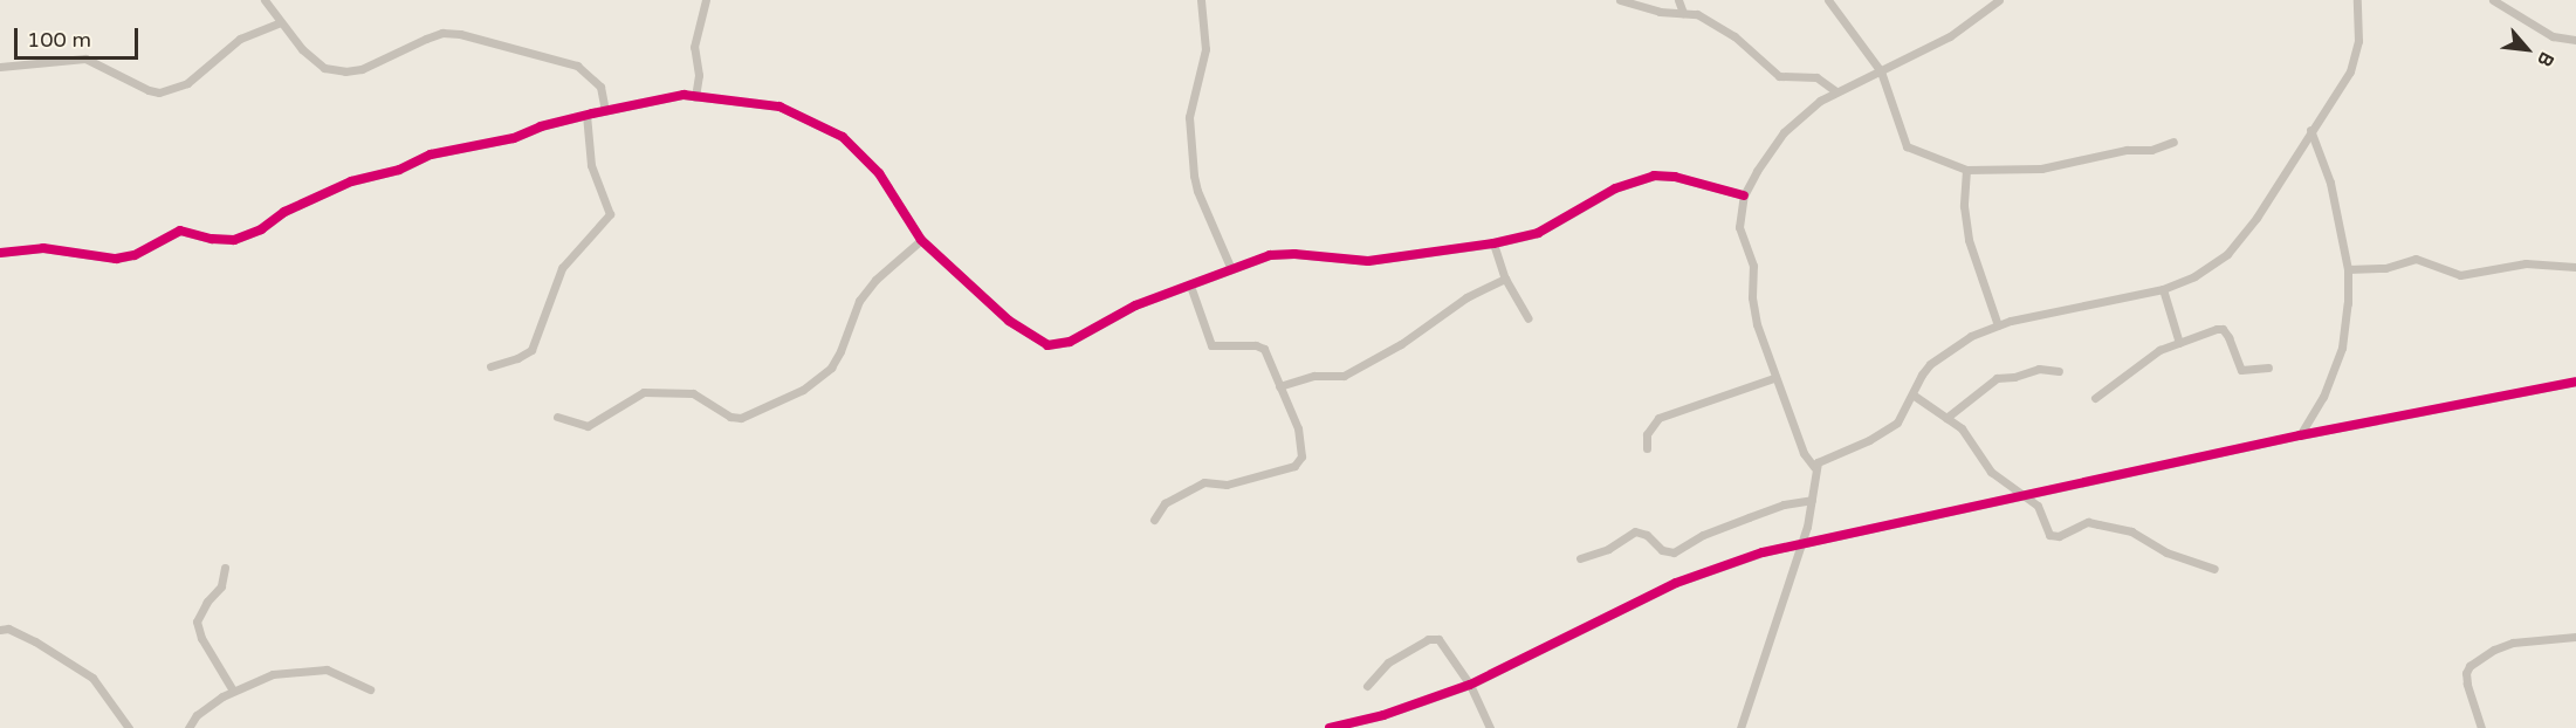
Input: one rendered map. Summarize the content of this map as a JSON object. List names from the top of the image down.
{
  "scale_bar": "100 m",
  "north": "bottom right"
}
